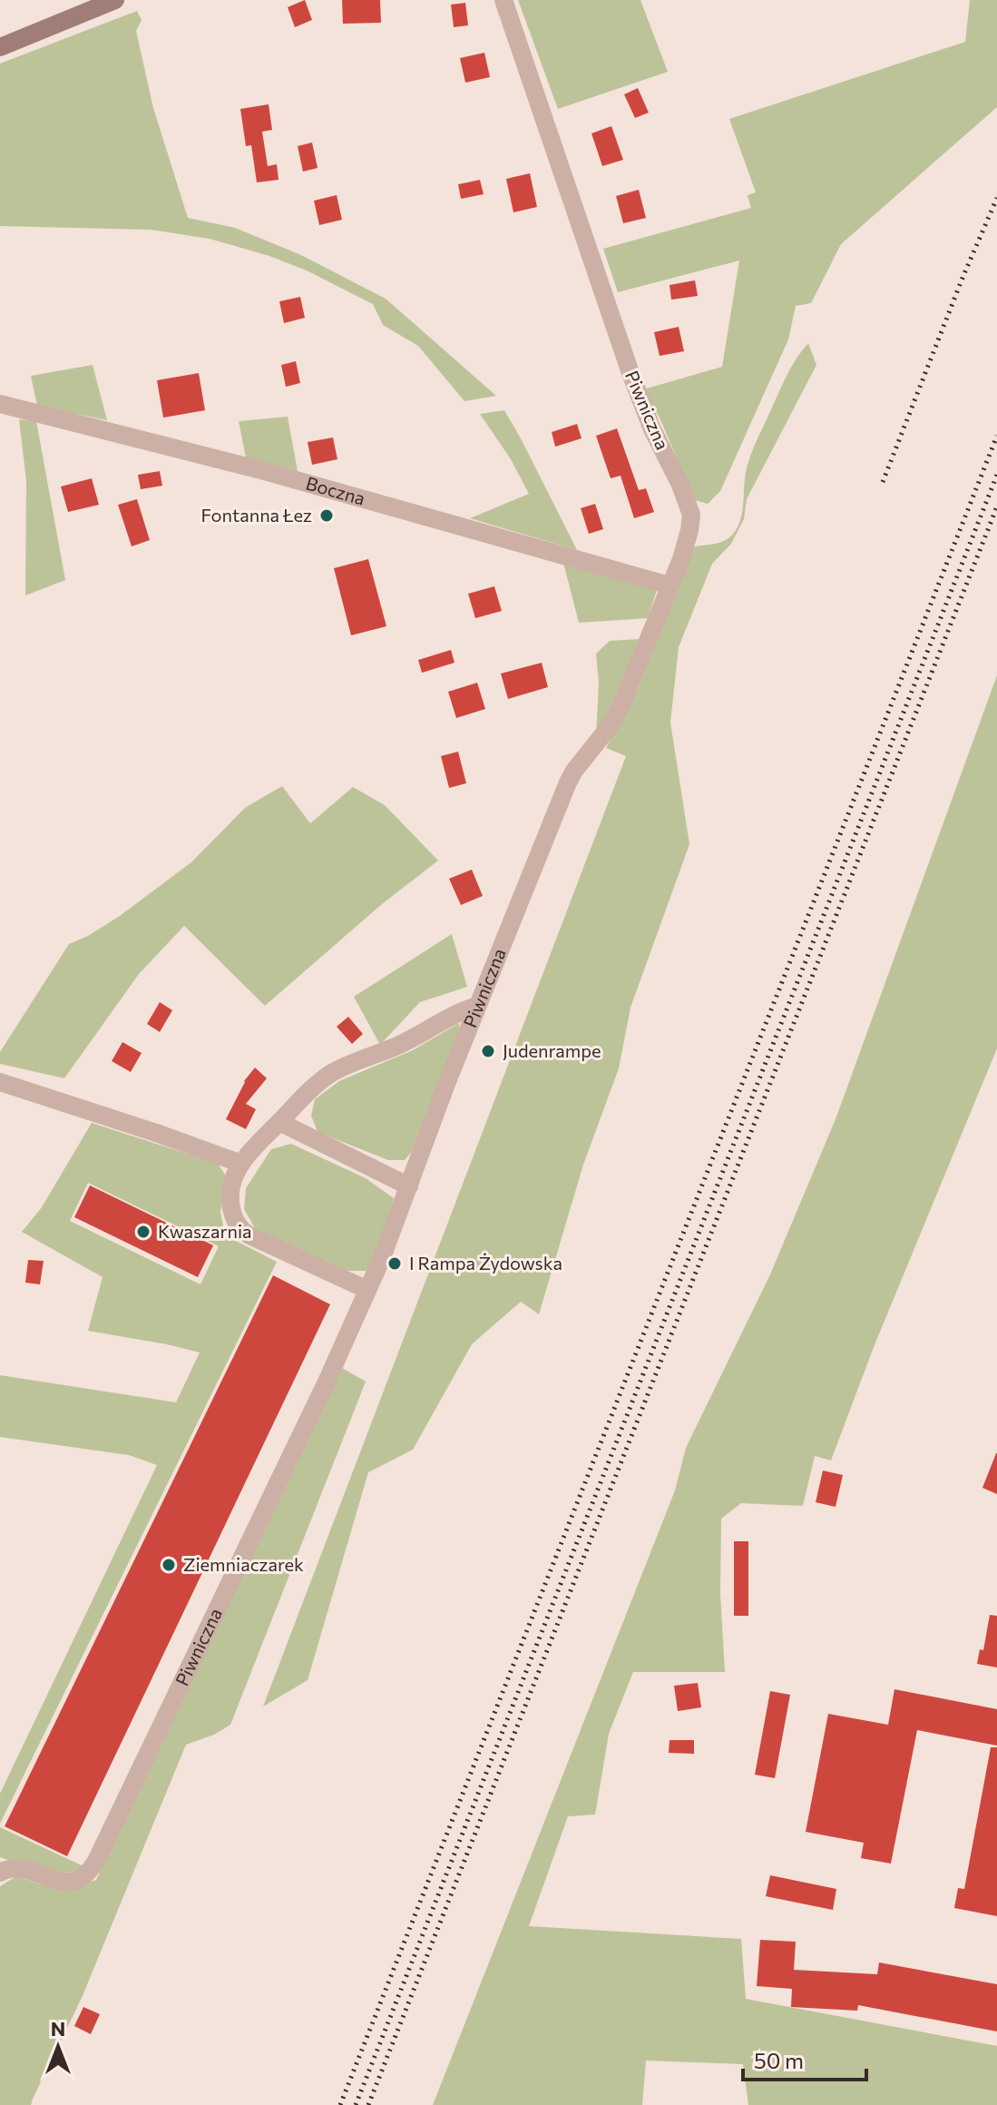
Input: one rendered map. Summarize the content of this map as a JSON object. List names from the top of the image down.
{
  "streets": {
    "street": ["Piwniczna", "Boczna"]
  },
  "crossings": [
    ["Piwniczna", "Boczna"]
  ],
  "places": [
    "Fontanna Łez",
    "Judenrampe",
    "Kwaszarnia",
    "I Rampa Żydowska",
    "Ziemniaczarek"
  ],
  "scale_bar": "50 m",
  "north": "top"
}
